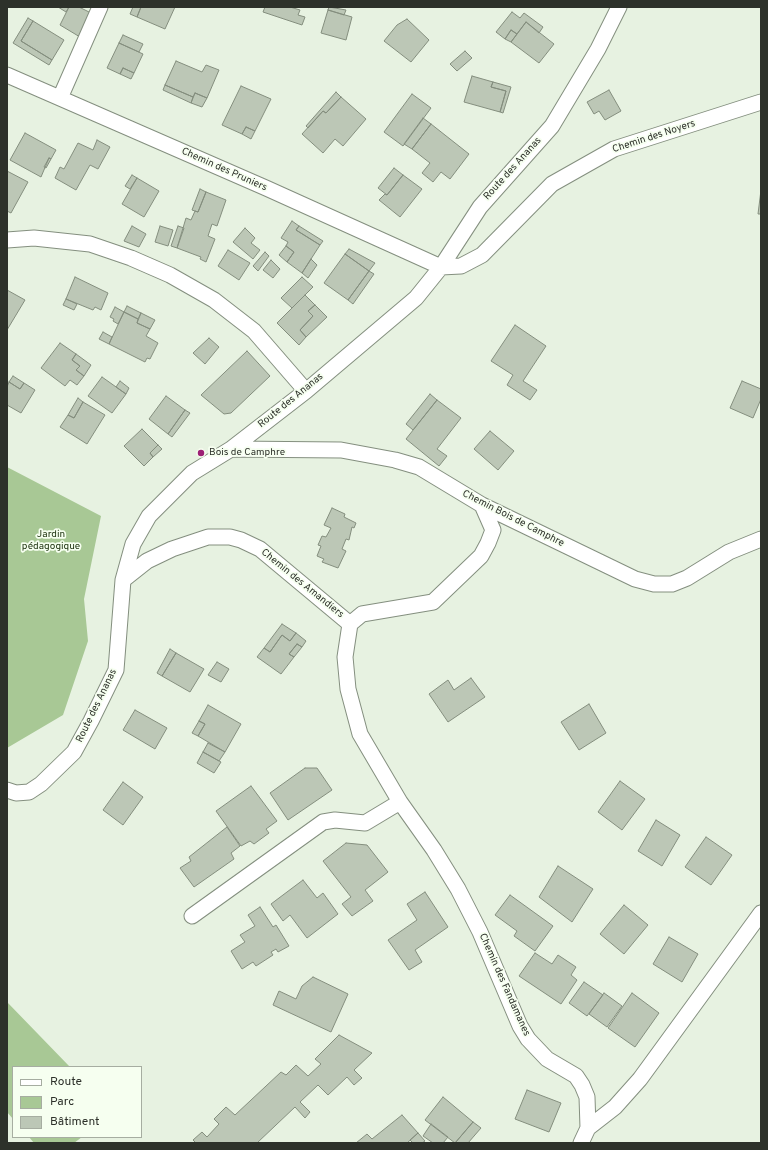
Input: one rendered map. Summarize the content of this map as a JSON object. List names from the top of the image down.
{
  "streets": {
    "street": [
      "Chemin des Noyers",
      "Route des Ananas",
      "Chemin des Pruniers",
      "Chemin Bois de Camphre",
      "Chemin des Amandiers",
      "Chemin des Fandamanes"
    ]
  },
  "crossings": [
    ["Chemin des Noyers", "Route des Ananas"],
    ["Chemin des Noyers", "Chemin des Pruniers"],
    ["Route des Ananas", "Chemin des Pruniers"],
    ["Route des Ananas", "Chemin Bois de Camphre"],
    ["Route des Ananas", "Chemin des Amandiers"],
    ["Chemin des Amandiers", "Chemin des Fandamanes"]
  ],
  "parks": ["Jardin pédagogique"],
  "places": ["Bois de Camphre"],
  "legend": ["Route", "Parc", "Bâtiment"]
}
